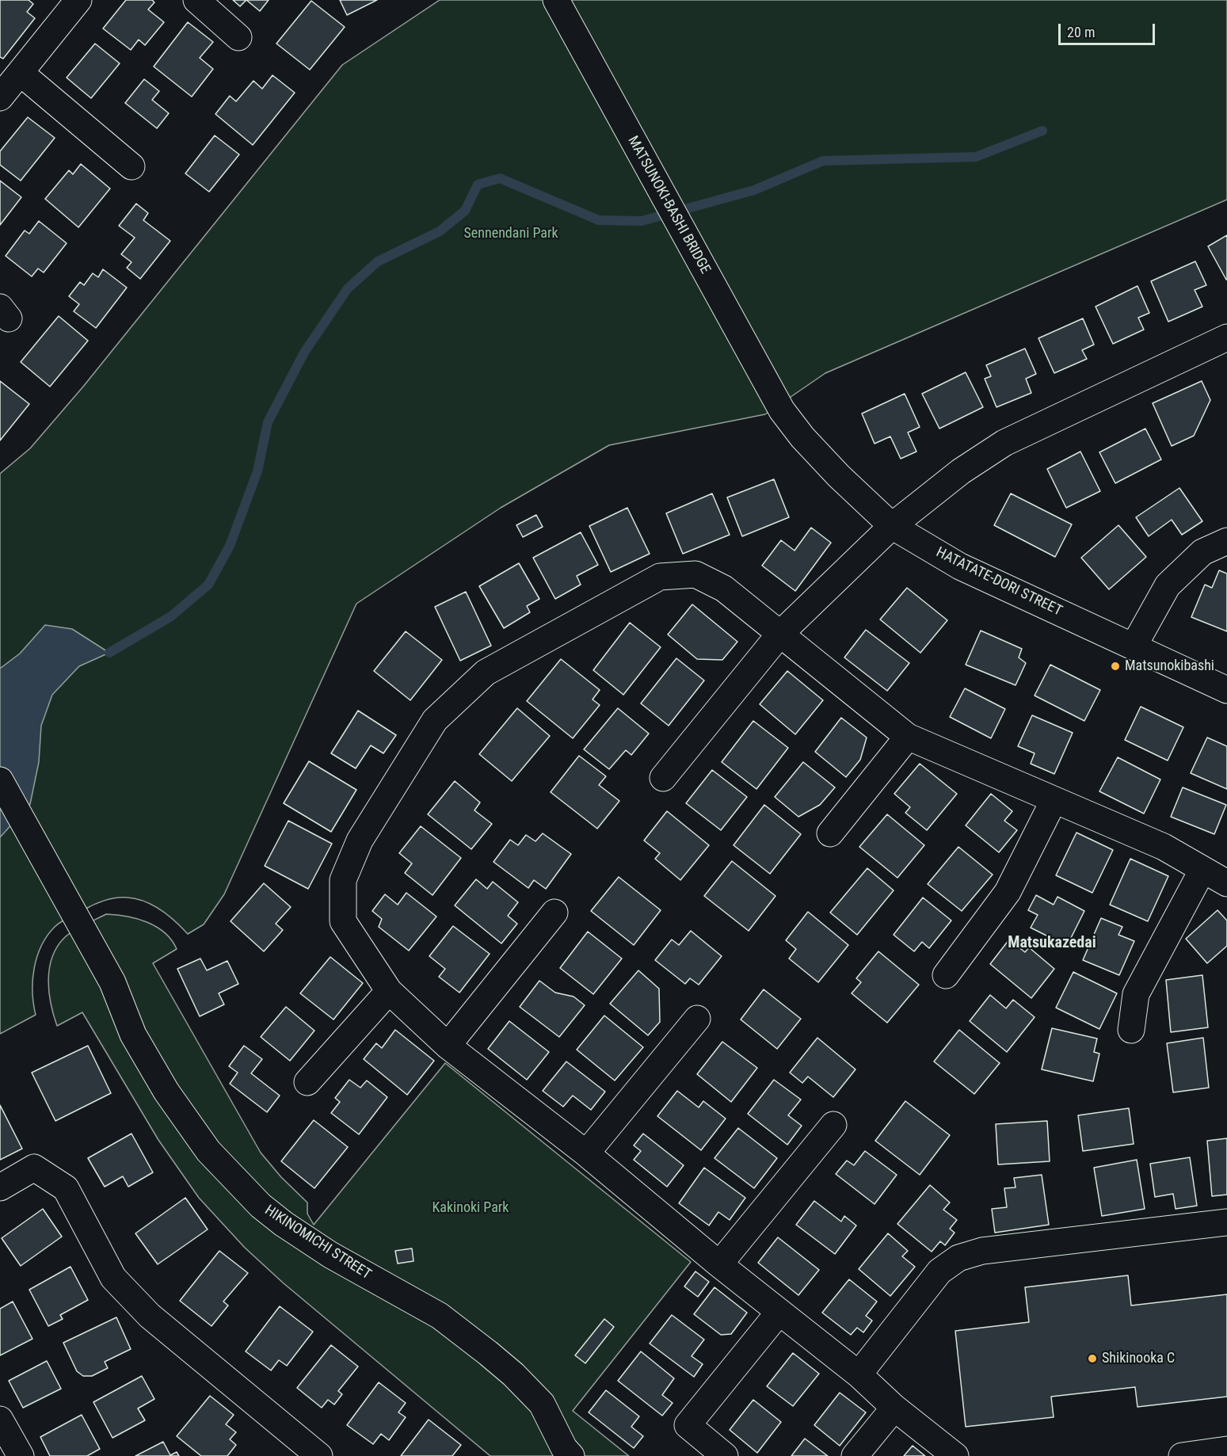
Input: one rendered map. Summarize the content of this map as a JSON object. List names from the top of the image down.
{
  "streets": {
    "street": ["MATSUNOKI-BASHI BRIDGE", "HATATATE-DORI STREET", "HIKINOMICHI STREET"]
  },
  "crossings": [
    ["MATSUNOKI-BASHI BRIDGE", "HATATATE-DORI STREET"]
  ],
  "districts": ["Matsukazedai"],
  "parks": ["Sennendani Park", "Kakinoki Park"],
  "places": ["Matsunokibashi", "Shikinooka C"],
  "scale_bar": "20 m"
}
